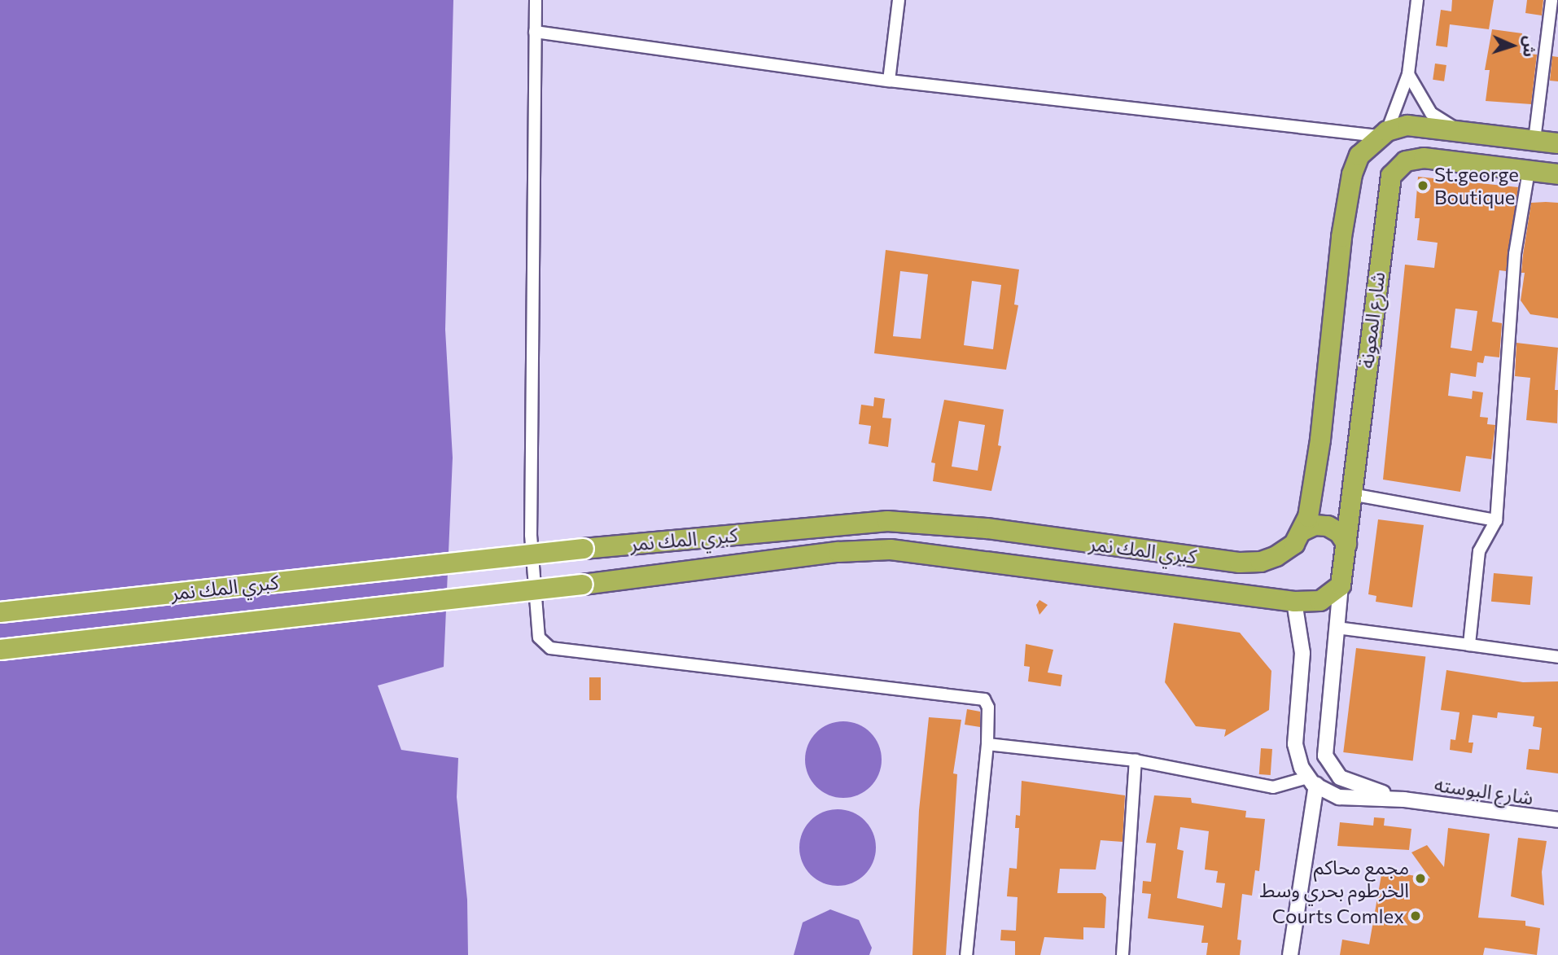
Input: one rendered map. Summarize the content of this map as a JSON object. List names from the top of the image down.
{
  "streets": {
    "highway": ["شارع المعونة", "كبري المك نمر"],
    "street": ["شارع البوسته"]
  },
  "crossings": [
    ["شارع المعونة", "كبري المك نمر"]
  ],
  "places": ["St.george Boutique", "مجمع محاكم الخرطوم بحري وسط", "Courts Comlex"],
  "north": "right"
}
